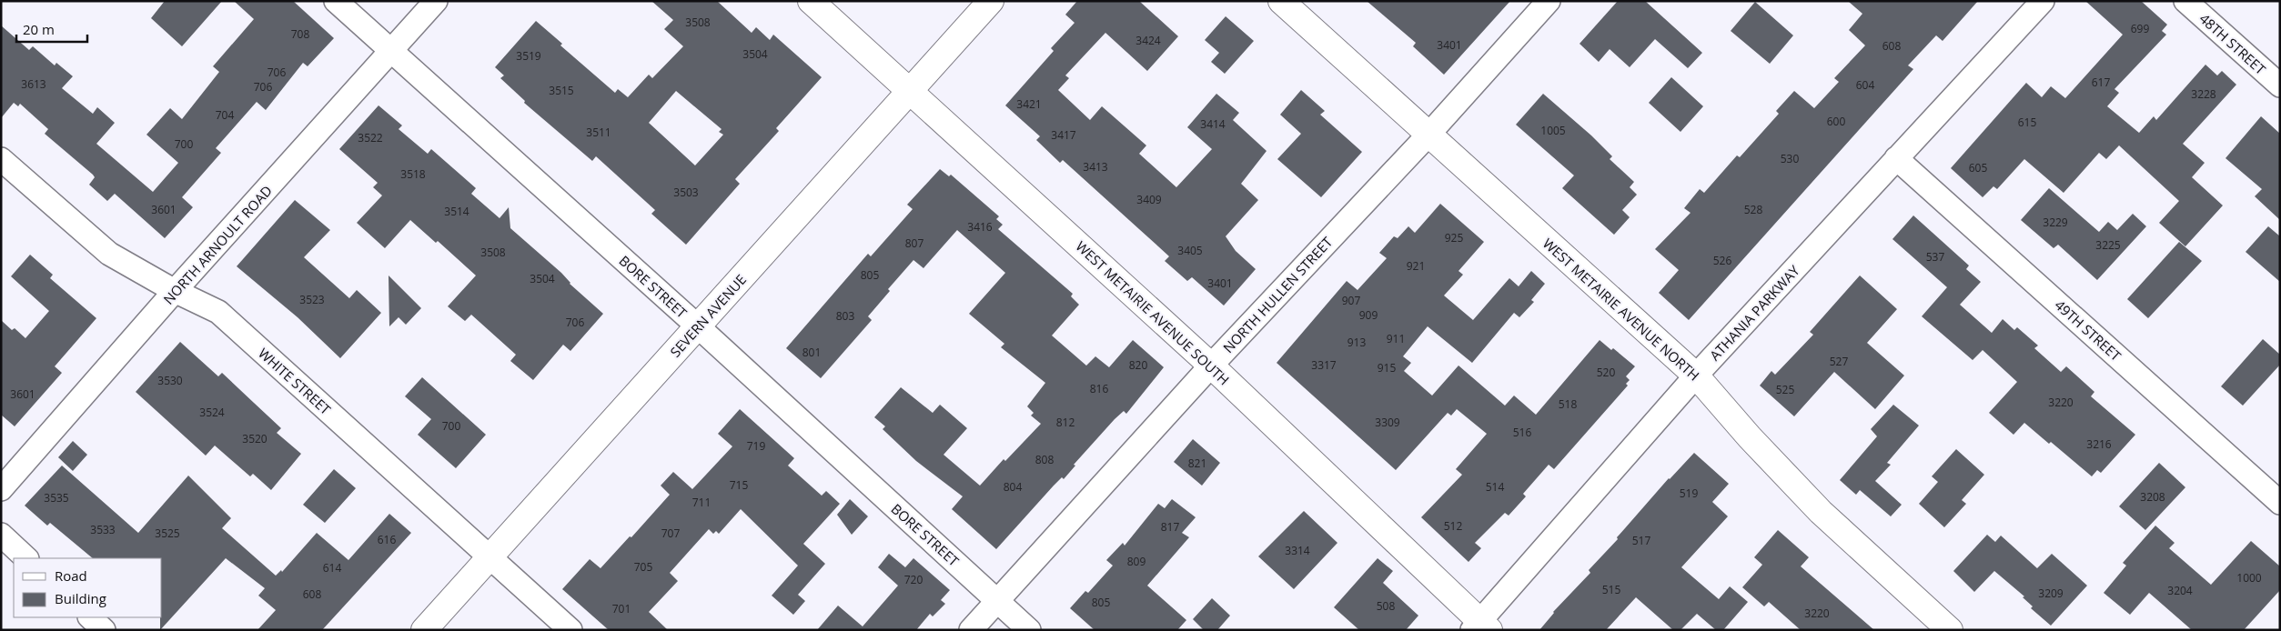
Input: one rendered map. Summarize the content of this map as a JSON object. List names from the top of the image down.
{
  "streets": {
    "main road": ["WEST METAIRIE AVENUE NORTH", "WEST METAIRIE AVENUE SOUTH", "SEVERN AVENUE"],
    "street": [
      "48TH STREET",
      "NORTH ARNOULT ROAD",
      "BORE STREET",
      "NORTH HULLEN STREET",
      "ATHANIA PARKWAY",
      "49TH STREET",
      "WHITE STREET"
    ]
  },
  "crossings": [
    ["NORTH ARNOULT ROAD", "BORE STREET"],
    ["NORTH ARNOULT ROAD", "WHITE STREET"],
    ["BORE STREET", "NORTH HULLEN STREET"],
    ["BORE STREET", "SEVERN AVENUE"],
    ["NORTH HULLEN STREET", "WEST METAIRIE AVENUE NORTH"],
    ["NORTH HULLEN STREET", "WEST METAIRIE AVENUE SOUTH"],
    ["WEST METAIRIE AVENUE NORTH", "ATHANIA PARKWAY"],
    ["WEST METAIRIE AVENUE SOUTH", "ATHANIA PARKWAY"],
    ["WEST METAIRIE AVENUE SOUTH", "SEVERN AVENUE"],
    ["ATHANIA PARKWAY", "49TH STREET"],
    ["SEVERN AVENUE", "WHITE STREET"]
  ],
  "house_numbers": [
    "3508",
    "699",
    "708",
    "3424",
    "3401",
    "608",
    "3504",
    "3519",
    "706",
    "617",
    "3613",
    "604",
    "706",
    "3515",
    "3228",
    "3421",
    "704",
    "600",
    "615",
    "3414",
    "1005",
    "3511",
    "3417",
    "3522",
    "700",
    "530",
    "3413",
    "605",
    "3518",
    "3503",
    "3409",
    "3601",
    "528",
    "3514",
    "3229",
    "3416",
    "925",
    "807",
    "3225",
    "3405",
    "3508",
    "537",
    "526",
    "921",
    "805",
    "3504",
    "3401",
    "3523",
    "907",
    "909",
    "803",
    "706",
    "911",
    "913",
    "801",
    "527",
    "820",
    "3317",
    "915",
    "520",
    "3530",
    "816",
    "525",
    "3601",
    "3220",
    "518",
    "3524",
    "812",
    "3309",
    "700",
    "516",
    "3520",
    "3216",
    "719",
    "808",
    "821",
    "715",
    "804",
    "514",
    "519",
    "3208",
    "3535",
    "711",
    "512",
    "817",
    "3533",
    "3525",
    "707",
    "616",
    "517",
    "3314",
    "809",
    "705",
    "614",
    "1000",
    "720",
    "515",
    "3204",
    "3209",
    "608",
    "805",
    "508",
    "701",
    "3220"
  ],
  "legend": ["Road", "Building"],
  "scale_bar": "20 m"
}
